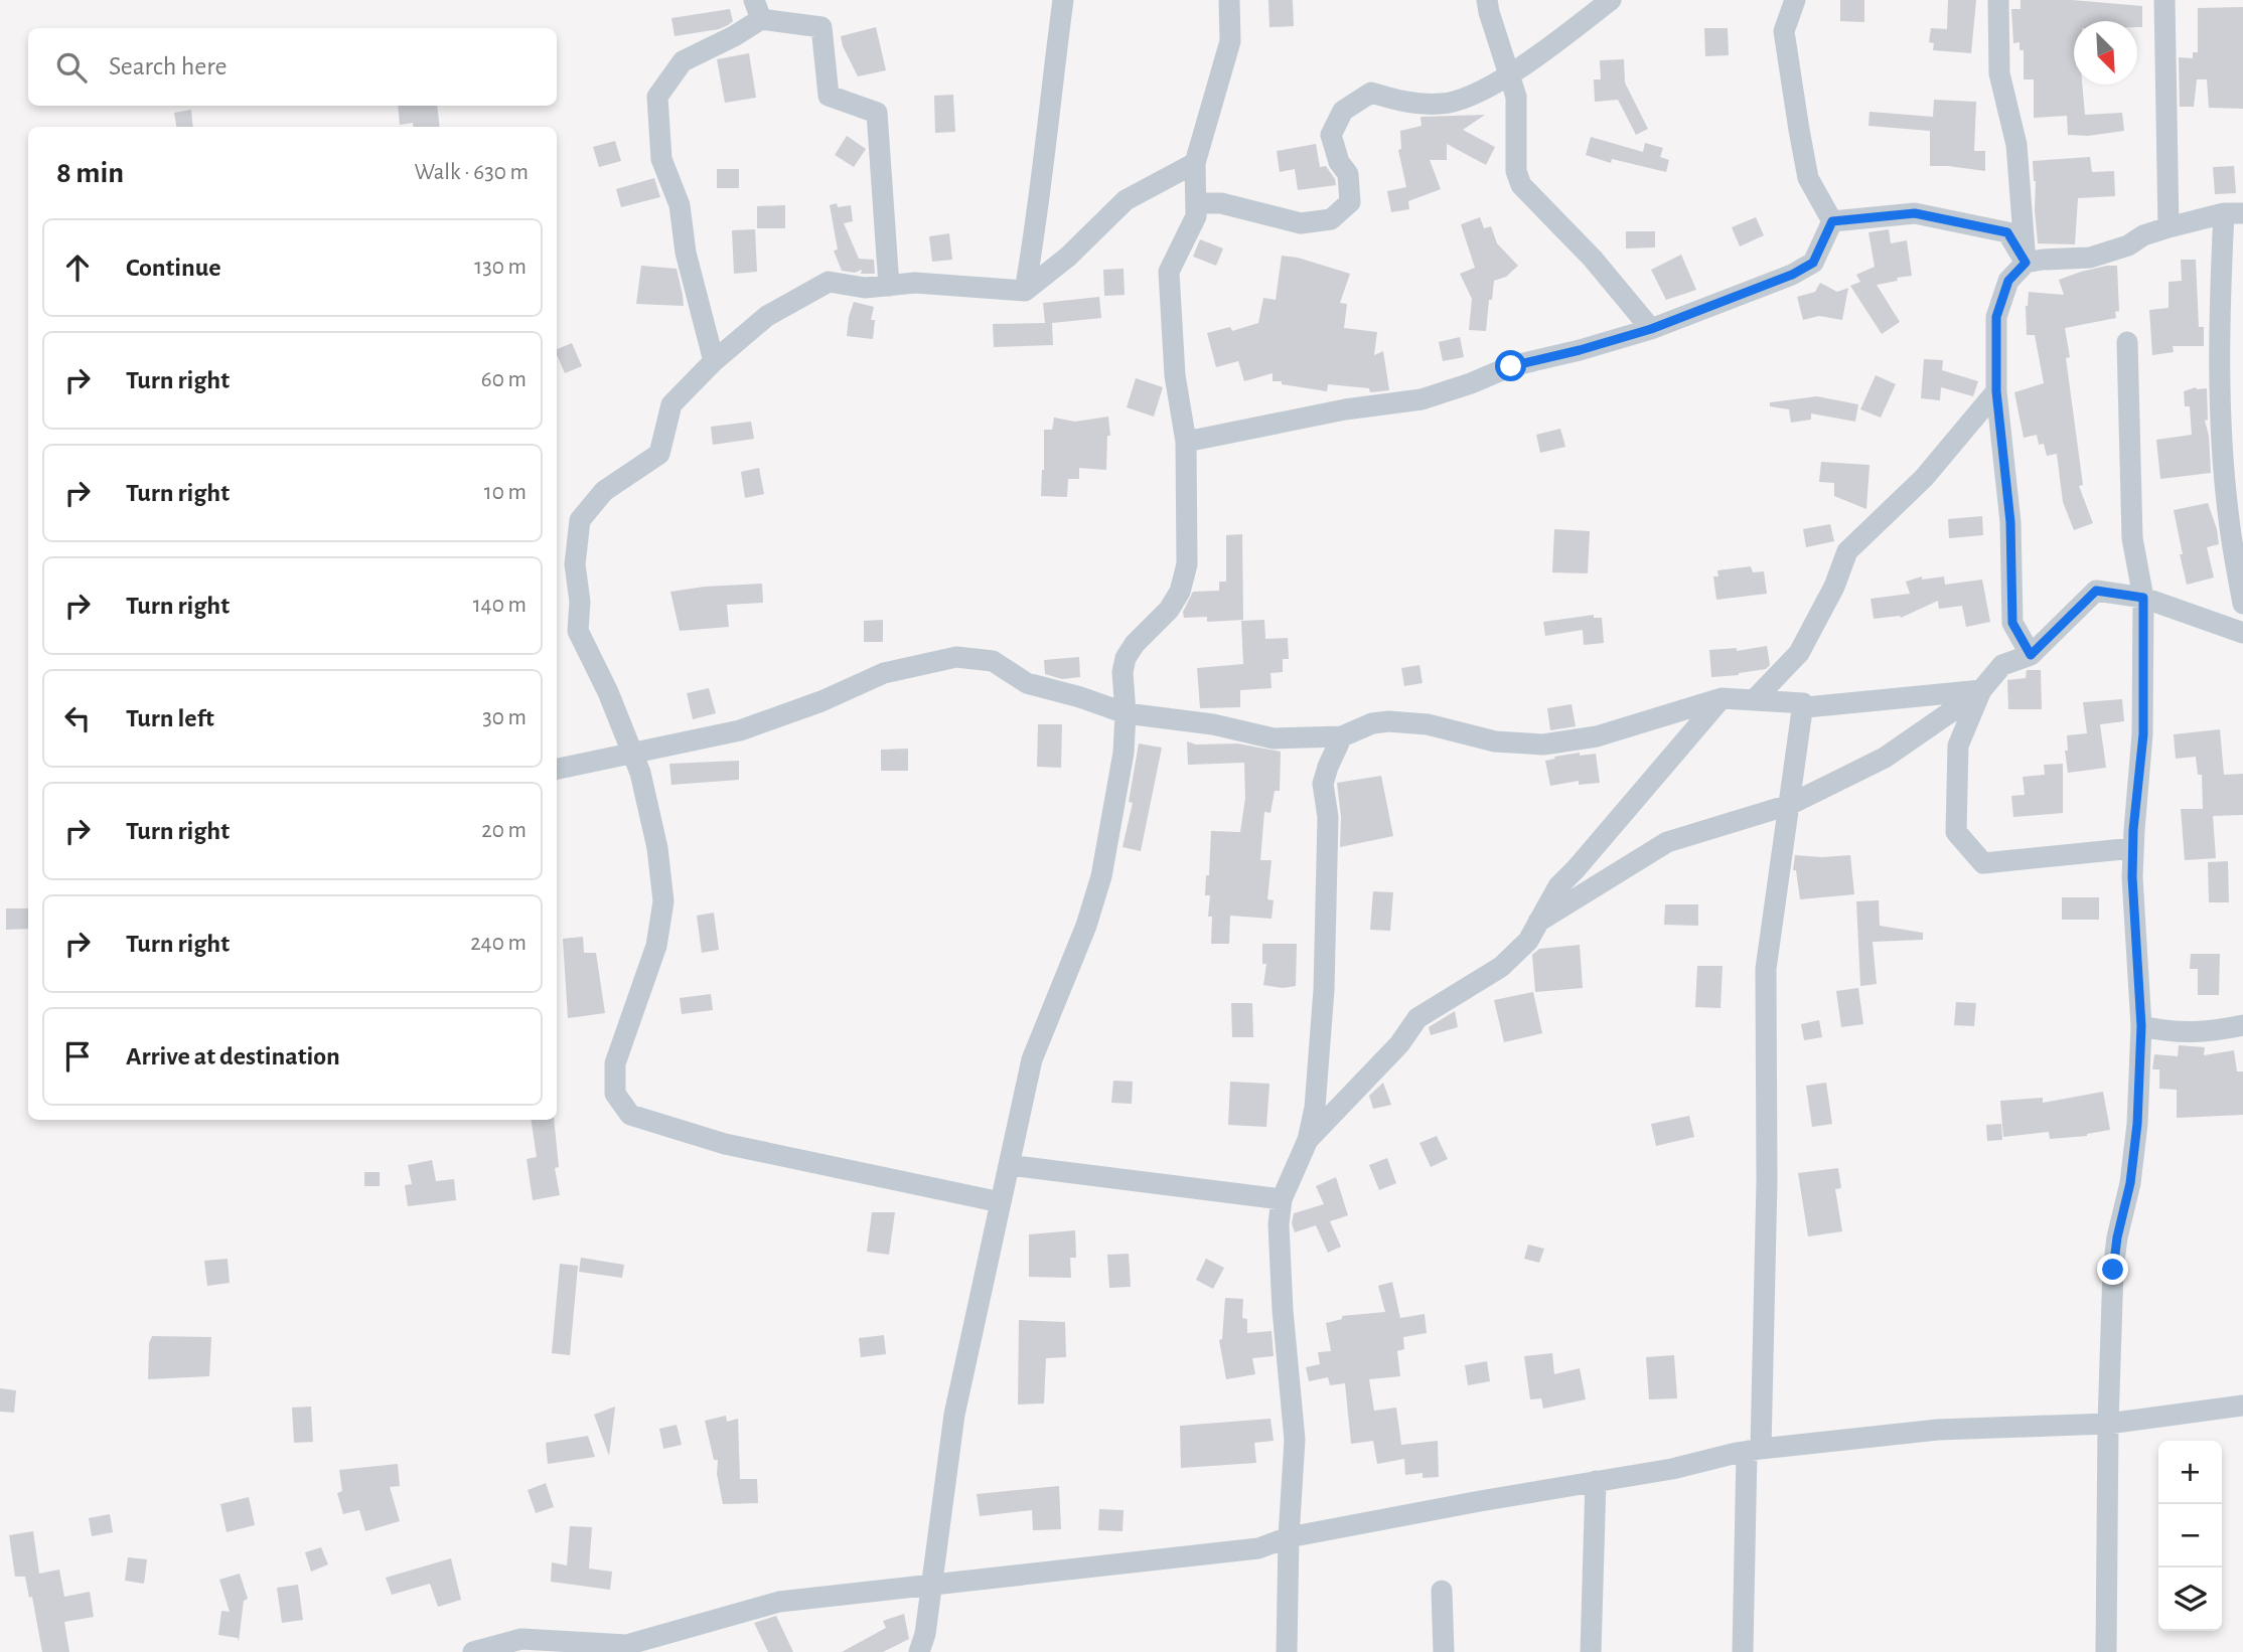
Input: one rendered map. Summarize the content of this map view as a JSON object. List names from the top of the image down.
{
  "north": "bottom right",
  "page": {
    "search": "Search here",
    "heading": ["8 min", "Walk · 630 m"],
    "list": [
      ["Continue", "130 m"],
      ["Turn right", "60 m"],
      ["Turn right", "10 m"],
      ["Turn right", "140 m"],
      ["Turn left", "30 m"],
      ["Turn right", "20 m"],
      ["Turn right", "240 m"],
      "Arrive at destination"
    ],
    "map_buttons": ["+", "−"]
  }
}
